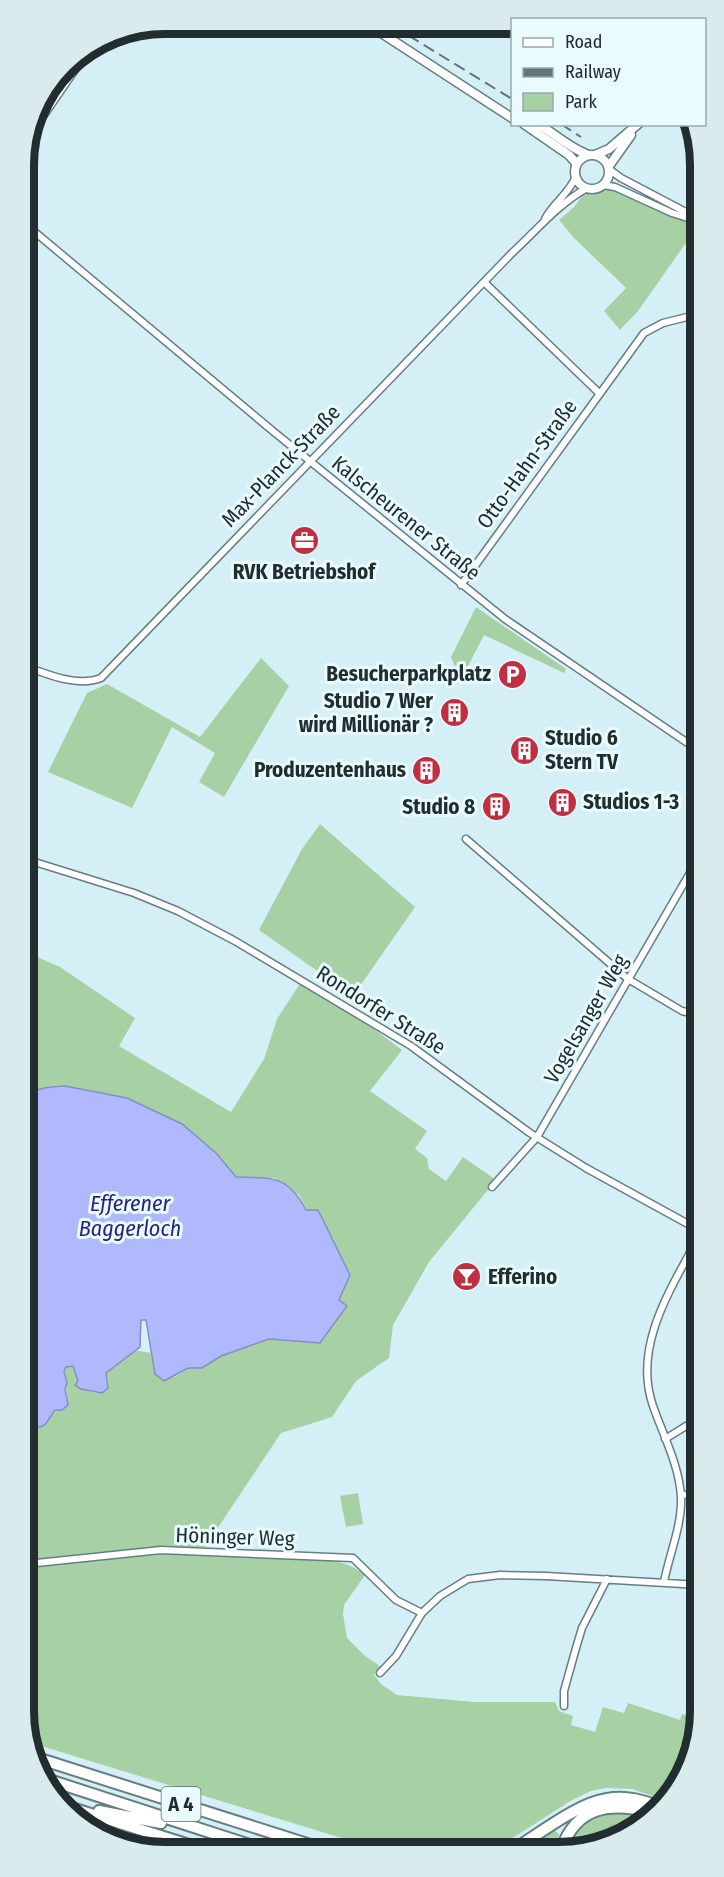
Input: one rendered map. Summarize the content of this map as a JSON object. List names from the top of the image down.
{
  "streets": {
    "highway": ["A 4"],
    "street": [
      "Otto-Hahn-Straße",
      "Max-Planck-Straße",
      "Kalscheurener Straße",
      "Rondorfer Straße",
      "Vogelsanger Weg",
      "Höninger Weg"
    ]
  },
  "crossings": [
    ["Otto-Hahn-Straße", "Max-Planck-Straße"],
    ["Otto-Hahn-Straße", "Kalscheurener Straße"],
    ["Max-Planck-Straße", "Kalscheurener Straße"],
    ["Rondorfer Straße", "Vogelsanger Weg"]
  ],
  "water": ["Efferener Baggerloch"],
  "places": {
    "office": ["RVK Betriebshof"],
    "parking": ["Besucherparkplatz"],
    "building": [
      "Studio 7 Wer wird Millionär ?",
      "Studio 6 Stern TV",
      "Produzentenhaus",
      "Studios 1-3",
      "Studio 8"
    ],
    "bar": ["Efferino"]
  },
  "legend": ["Road", "Railway", "Park"]
}
